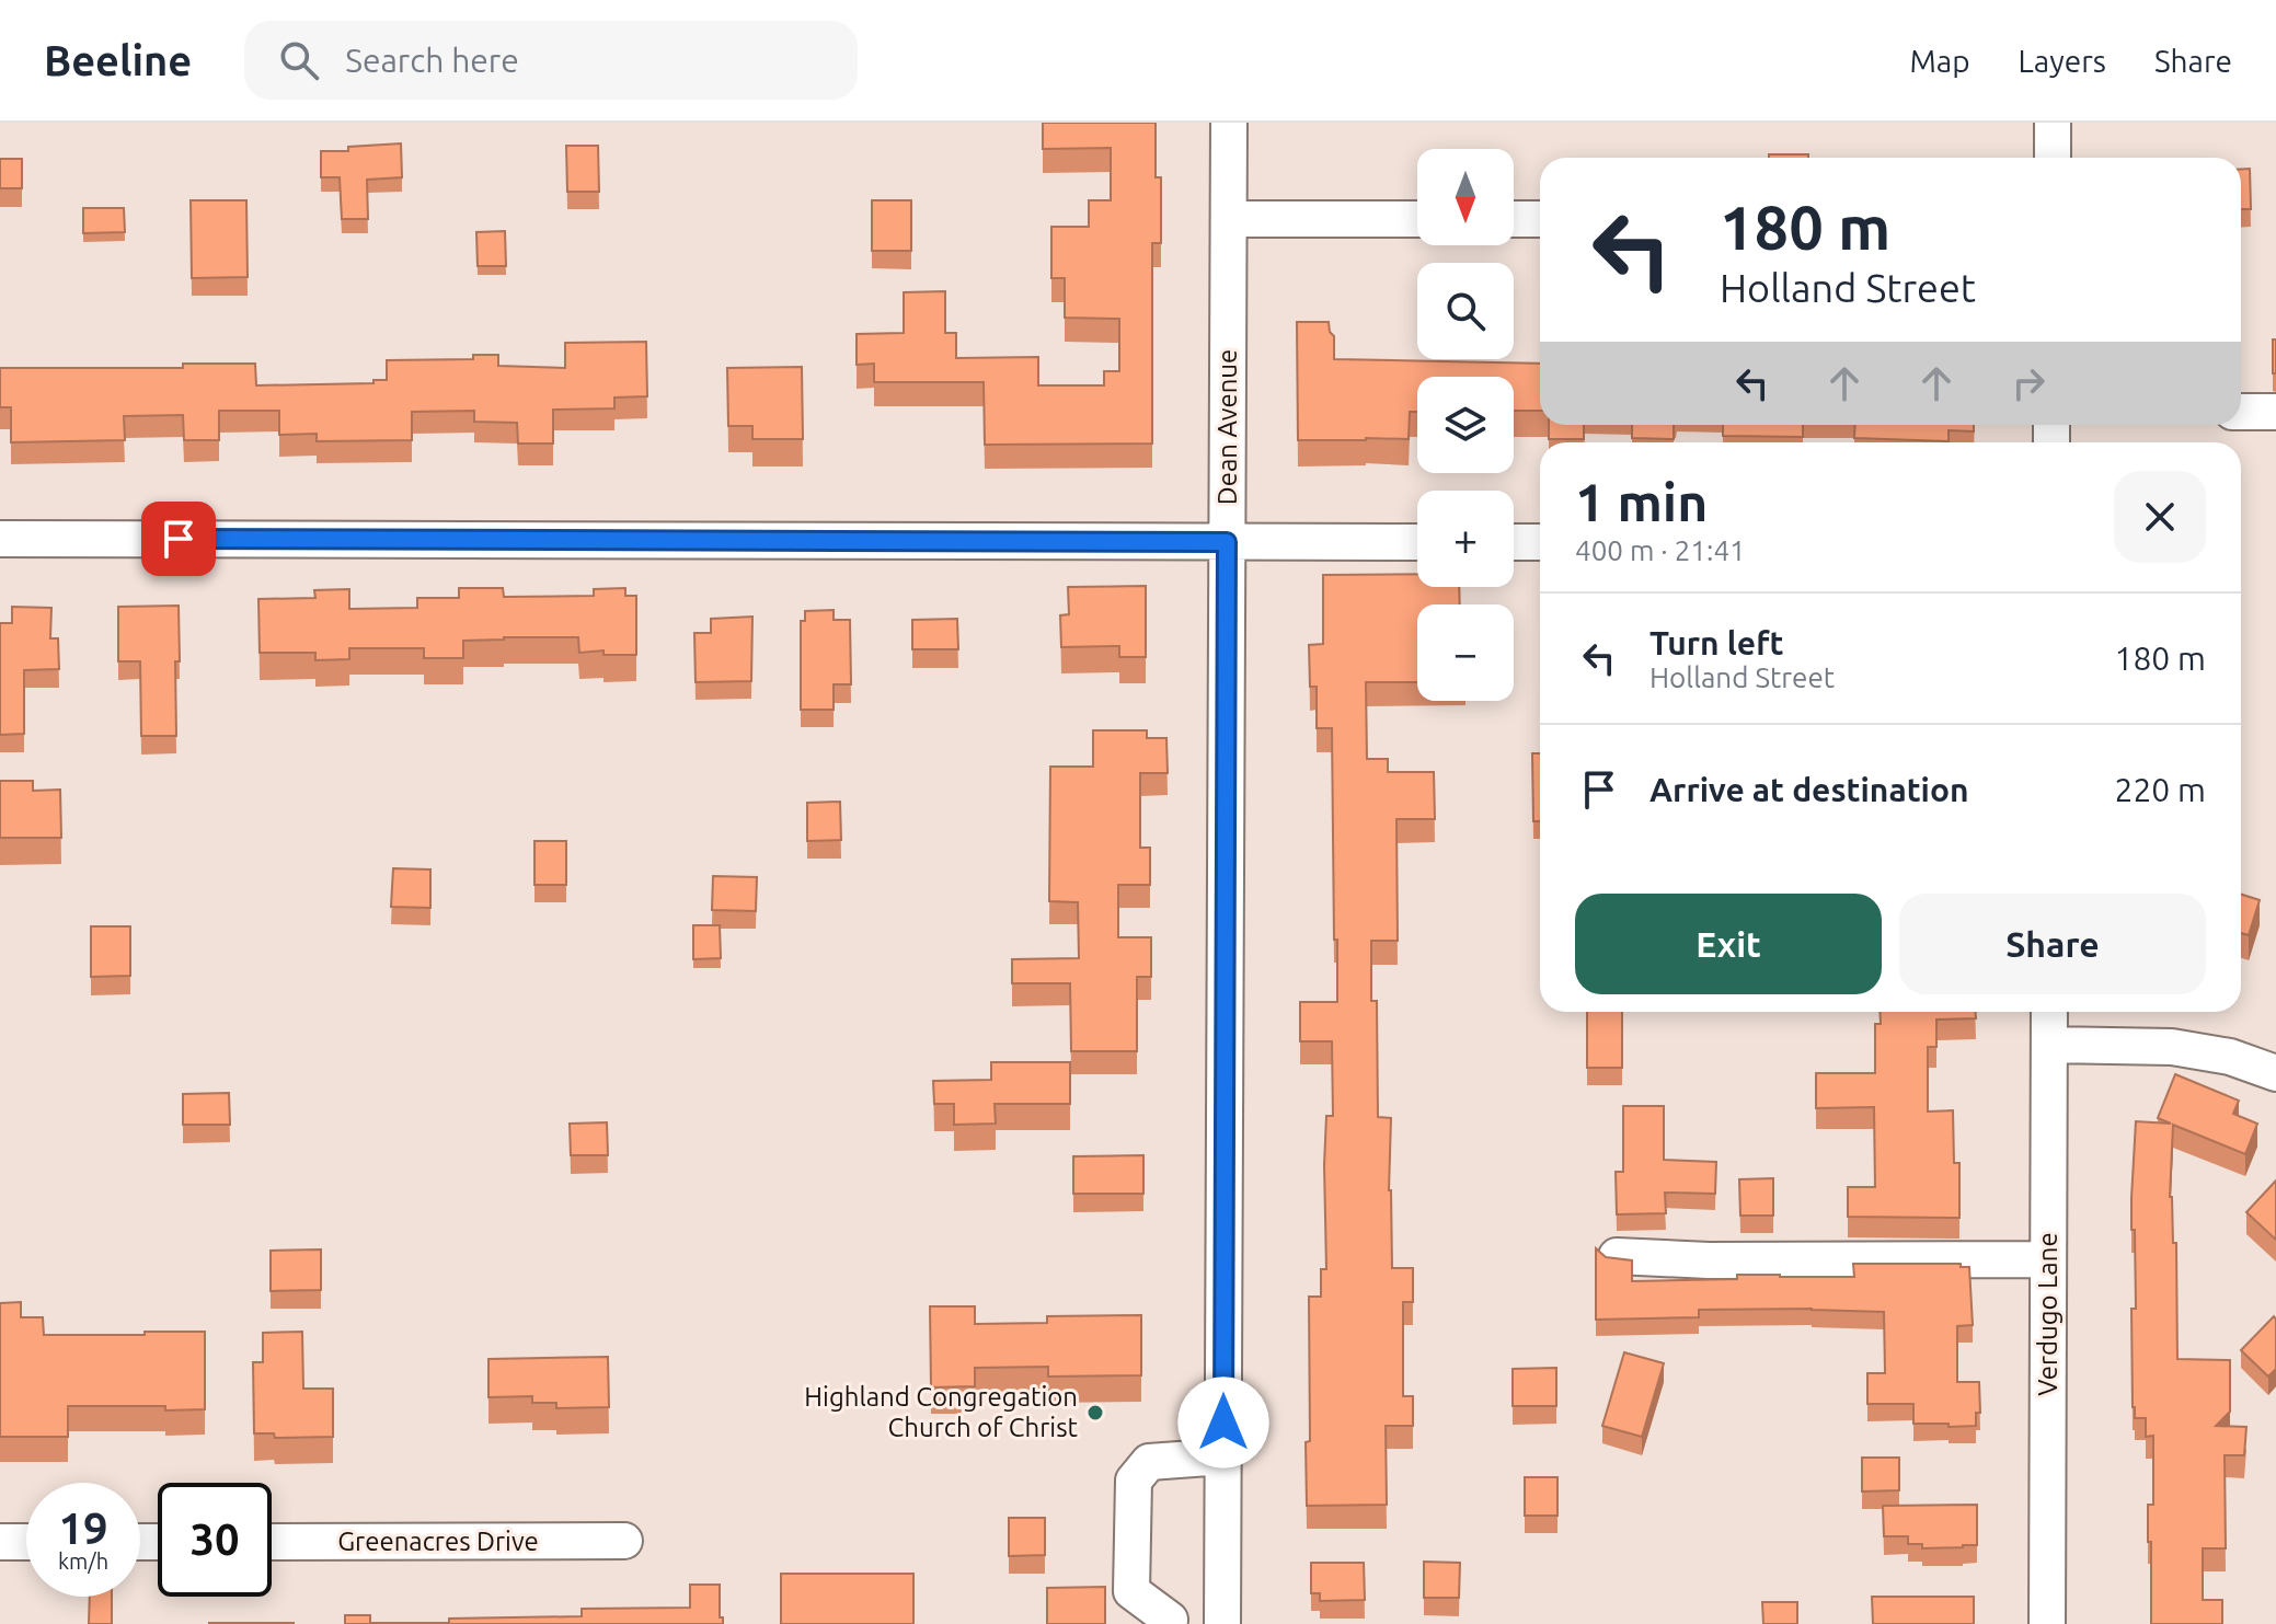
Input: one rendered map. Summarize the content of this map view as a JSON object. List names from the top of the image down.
{
  "streets": {
    "street": ["Dean Avenue", "Verdugo Lane", "Greenacres Drive"]
  },
  "places": ["Highland Congregation Church of Christ"],
  "north": "bottom",
  "page": {
    "header": "Beeline",
    "search": "Search here",
    "nav": ["Map", "Layers", "Share"],
    "map_buttons": ["+", "−"],
    "turn": ["180 m", "Holland Street"],
    "heading": ["1 min", "400 m · 21:41"],
    "list": [
      {
        "name": "Turn left",
        "note": "Holland Street",
        "value": "180 m"
      },
      {
        "name": "Arrive at destination",
        "value": "220 m"
      }
    ],
    "buttons": ["Exit", "Share"],
    "speed": "19 km/h",
    "limit": "30"
  }
}
